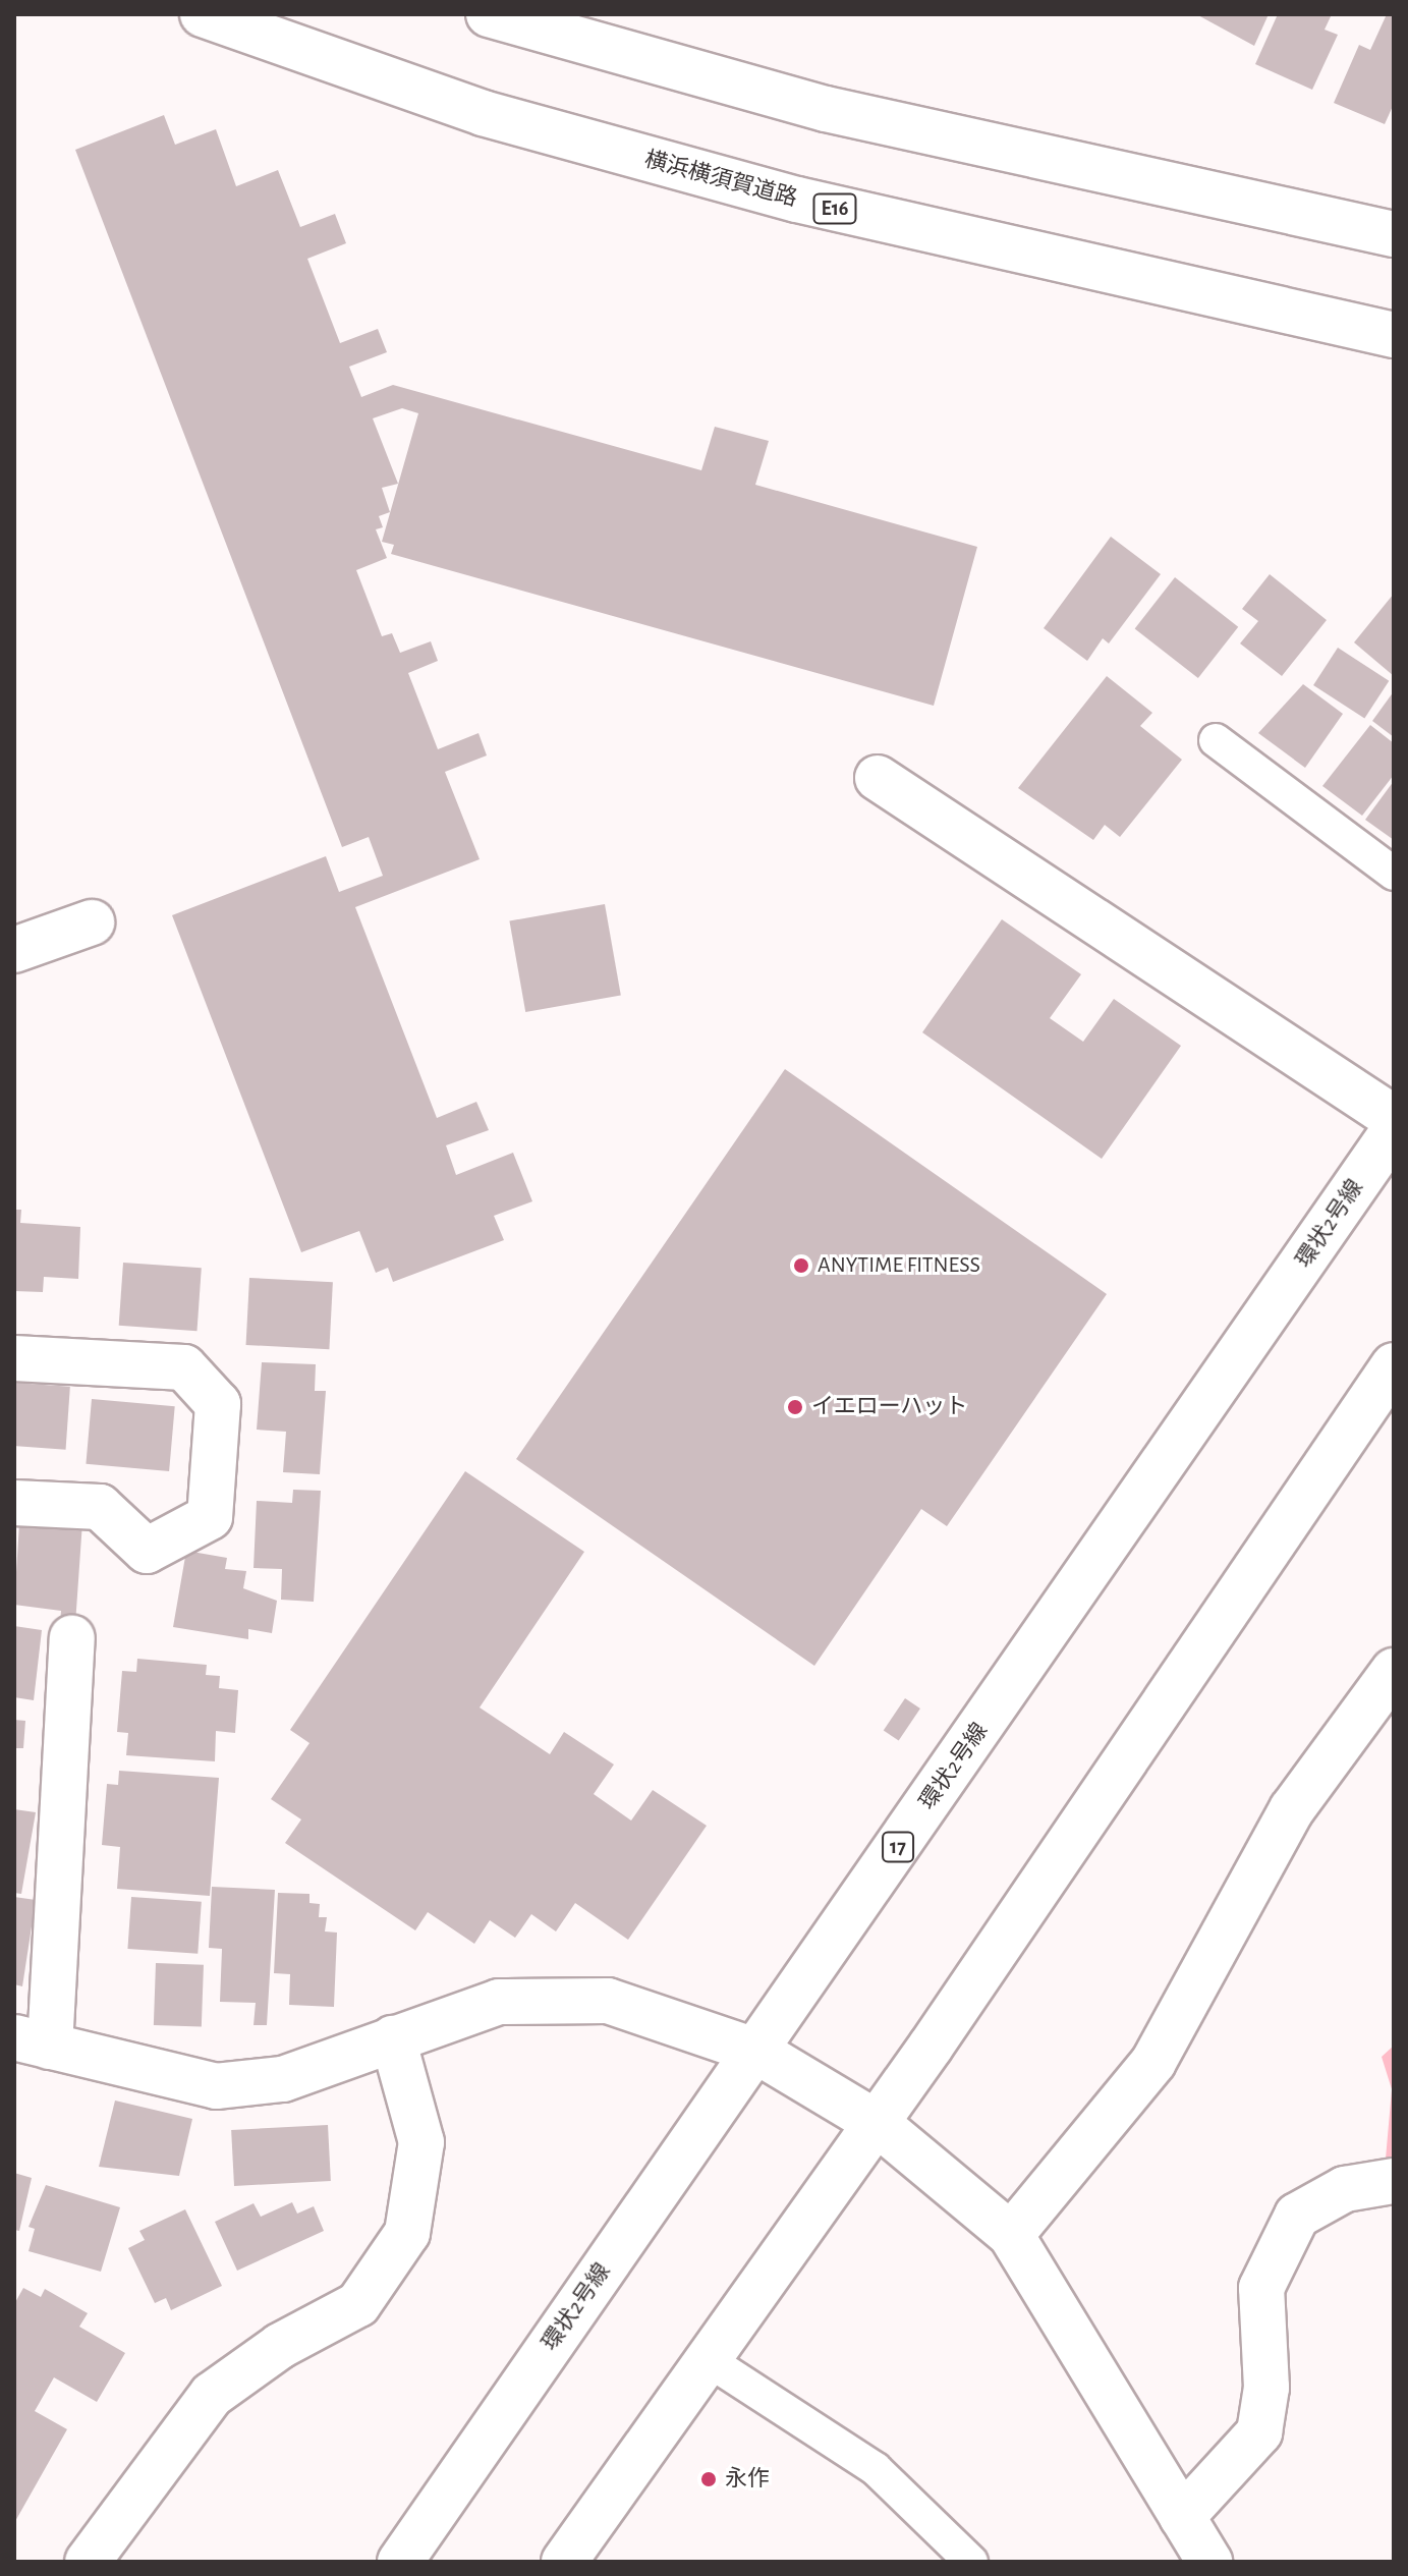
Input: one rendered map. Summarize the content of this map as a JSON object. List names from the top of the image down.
{
  "streets": {
    "main road": [
      "横浜横須賀道路",
      "E16",
      "環状2号線",
      "17"
    ]
  },
  "places": ["ANYTIME FITNESS", "イエローハット", "永作"]
}
